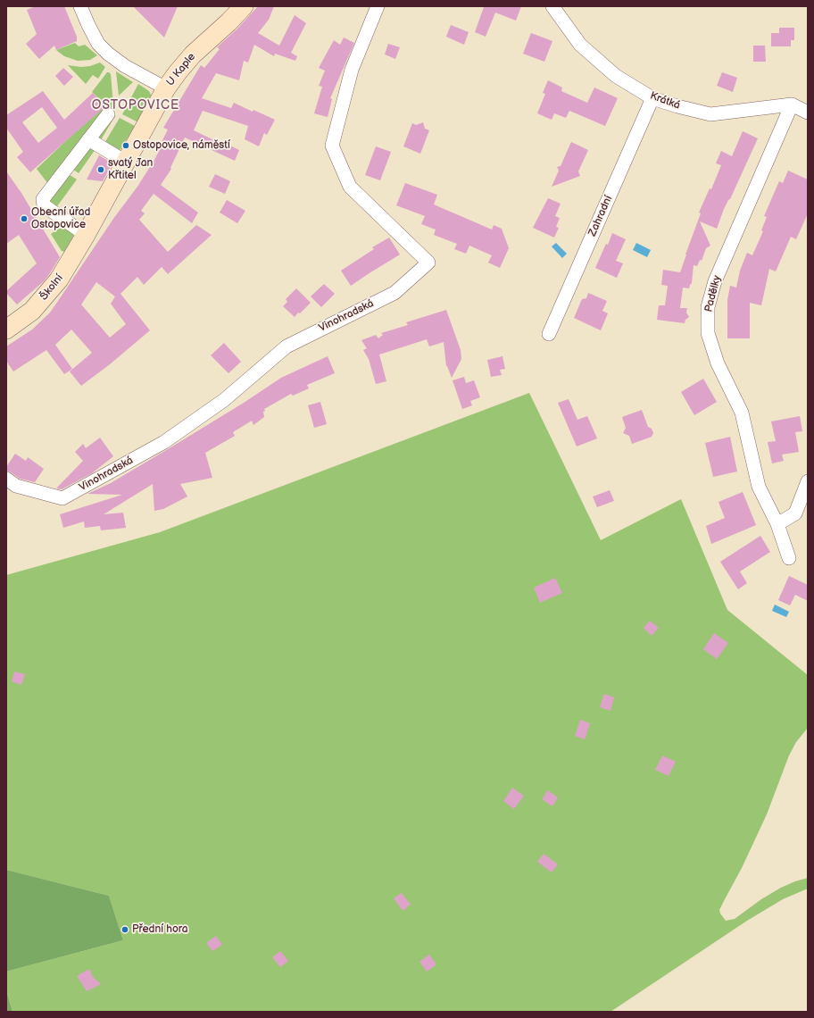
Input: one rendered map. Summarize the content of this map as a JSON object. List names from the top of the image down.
{
  "streets": {
    "street": [
      "U Kaple",
      "Krátká",
      "Zahradní",
      "Školní",
      "Padělky",
      "Vinohradská"
    ]
  },
  "crossings": [
    ["U Kaple", "Školní"],
    ["Krátká", "Zahradní"],
    ["Krátká", "Padělky"]
  ],
  "districts": ["OSTOPOVICE"],
  "places": [
    "Ostopovice, náměstí",
    "svatý Jan Křtitel",
    "Obecní úřad Ostopovice",
    "Přední hora"
  ]
}
